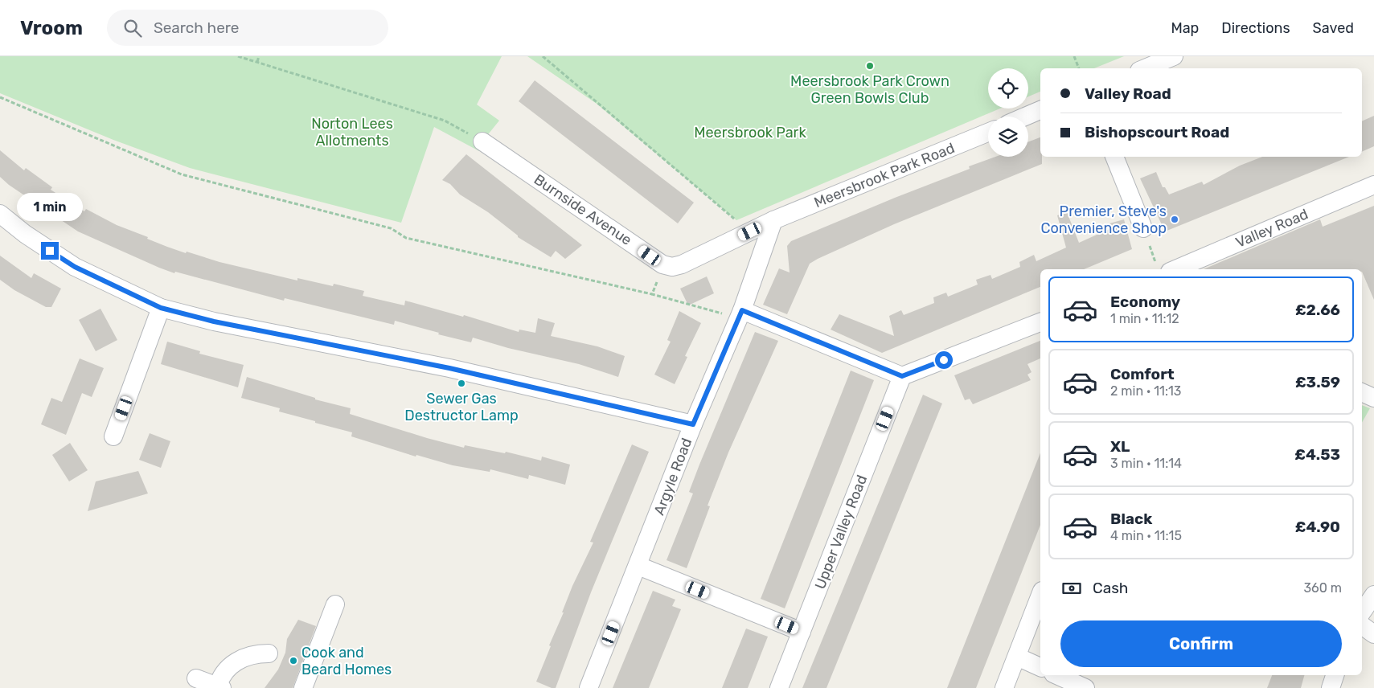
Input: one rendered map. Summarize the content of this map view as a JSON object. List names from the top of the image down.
{
  "streets": {
    "street": [
      "Meersbrook Park Road",
      "Burnside Avenue",
      "Valley Road",
      "Argyle Road",
      "Upper Valley Road"
    ]
  },
  "crossings": [
    ["Meersbrook Park Road", "Argyle Road"]
  ],
  "parks": ["Norton Lees Allotments", "Meersbrook Park"],
  "places": [
    "Meersbrook Park Crown Green Bowls Club",
    "Premier, Steve's Convenience Shop",
    "Sewer Gas Destructor Lamp",
    "Cook and Beard Homes"
  ],
  "page": {
    "header": "Vroom",
    "search": "Search here",
    "nav": ["Map", "Directions", "Saved"],
    "banner": ["Valley Road", "Bishopscourt Road"],
    "bubble": "1 min",
    "list": [
      {
        "name": "Economy",
        "note": "1 min · 11:12",
        "value": "£2.66"
      },
      {
        "name": "Comfort",
        "note": "2 min · 11:13",
        "value": "£3.59"
      },
      {
        "name": "XL",
        "note": "3 min · 11:14",
        "value": "£4.53"
      },
      {
        "name": "Black",
        "note": "4 min · 11:15",
        "value": "£4.90"
      }
    ],
    "pay": ["Cash", "360 m"],
    "buttons": "Confirm"
  }
}
